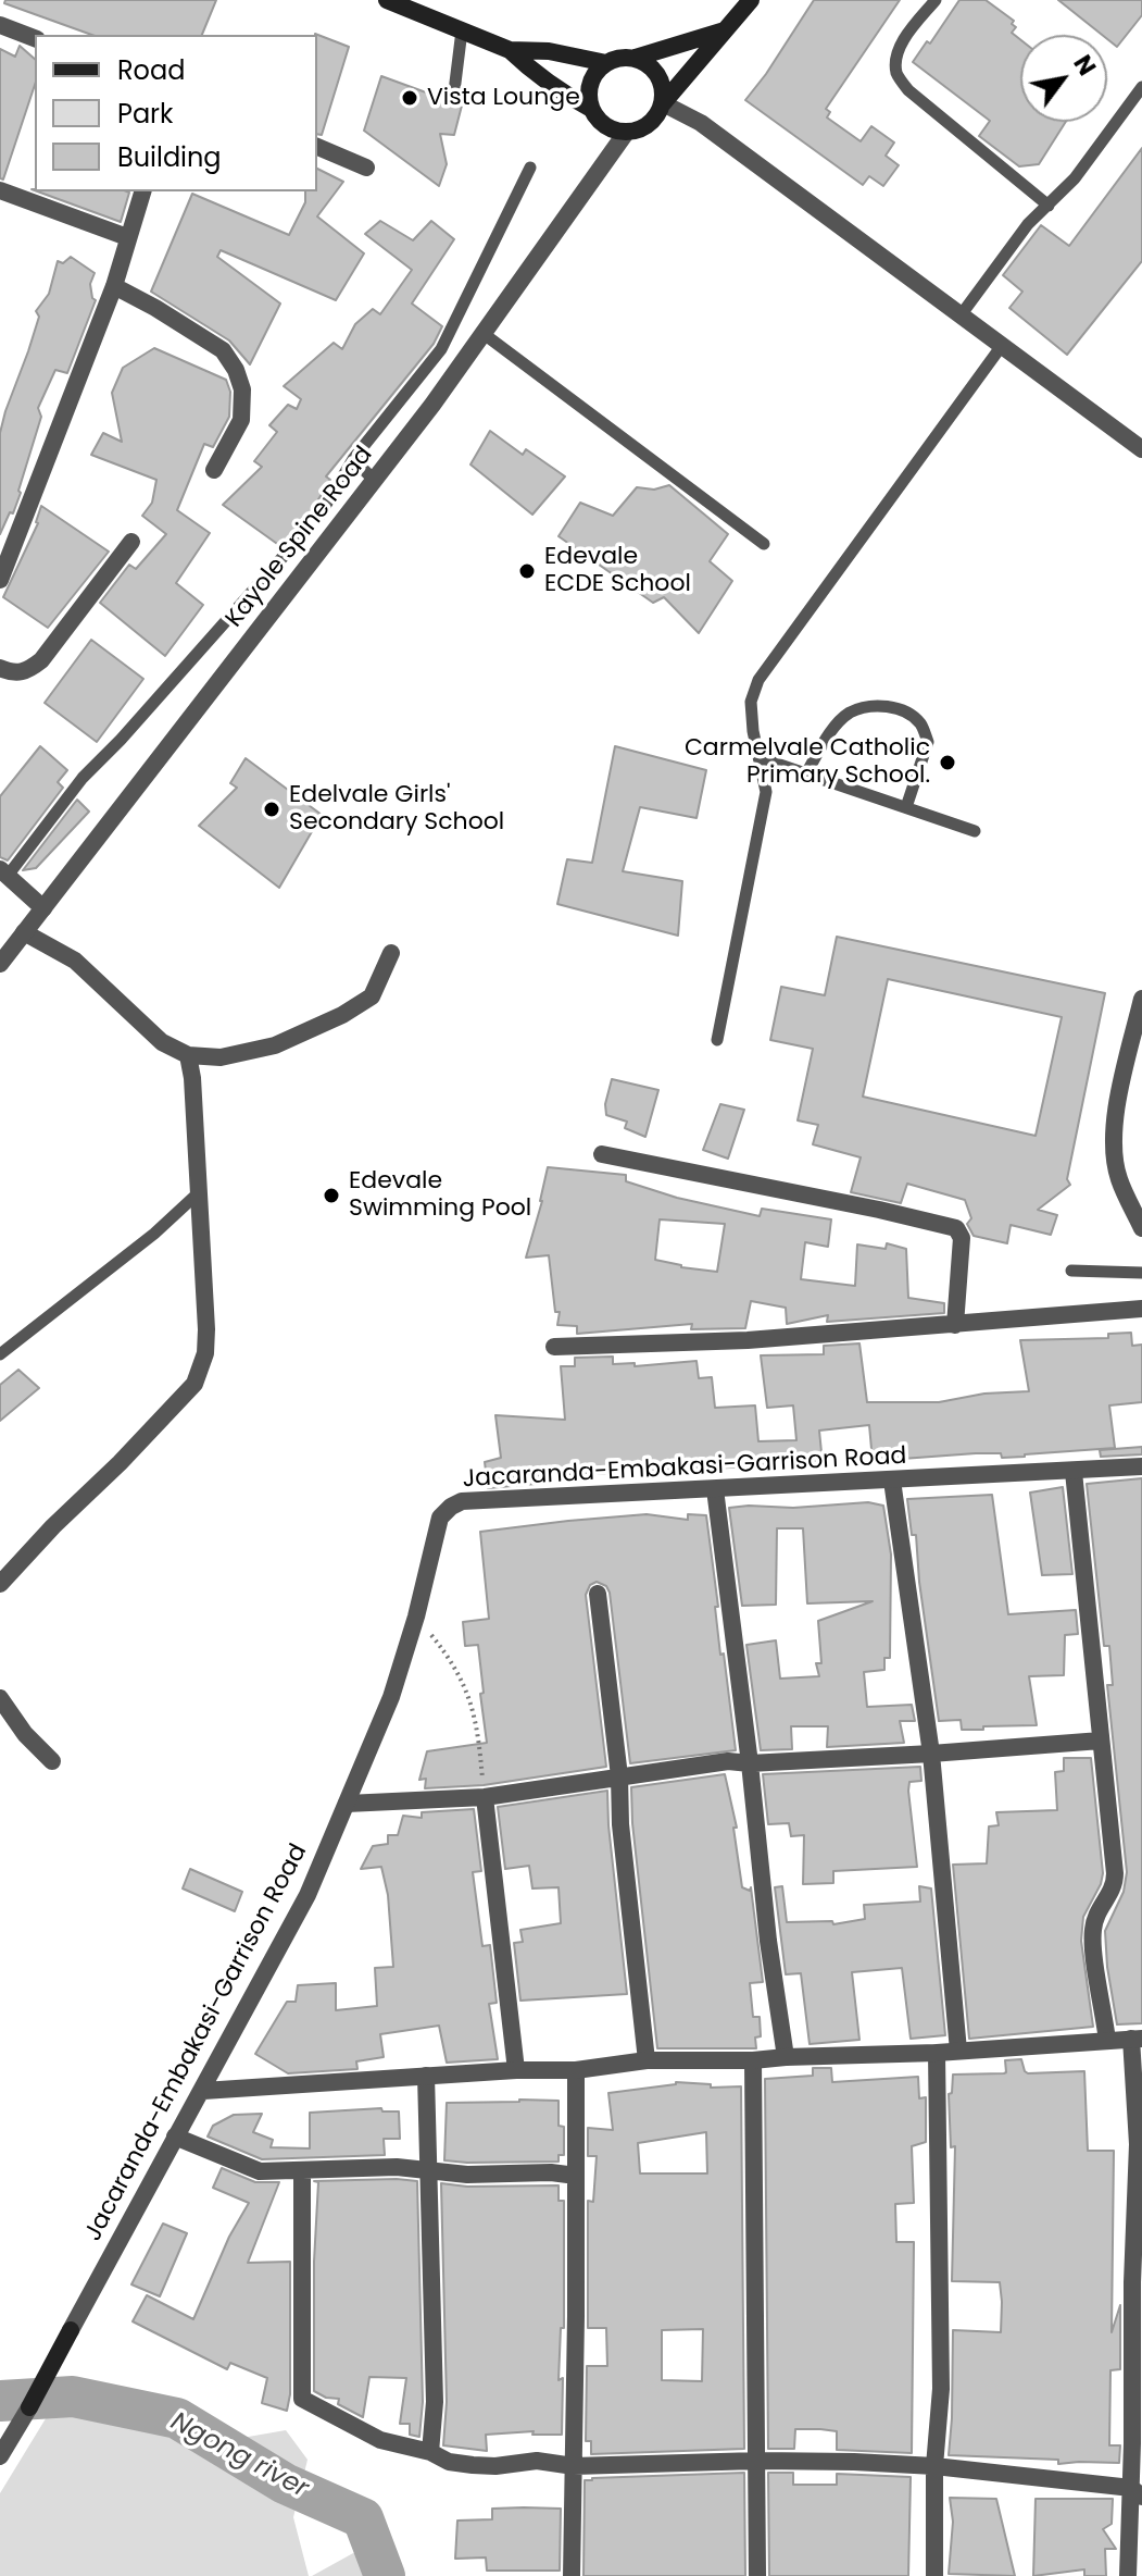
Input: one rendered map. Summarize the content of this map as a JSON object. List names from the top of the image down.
{
  "streets": {
    "main road": ["Jacaranda-Embakasi-Garrison Road"],
    "street": ["Kayole Spine Road"]
  },
  "water": ["Ngong river"],
  "places": [
    "Vista Lounge",
    "Edevale ECDE School",
    "Carmelvale Catholic Primary School.",
    "Edelvale Girls' Secondary School",
    "Edevale Swimming Pool"
  ],
  "legend": ["Road", "Park", "Building"],
  "north": "top right"
}
